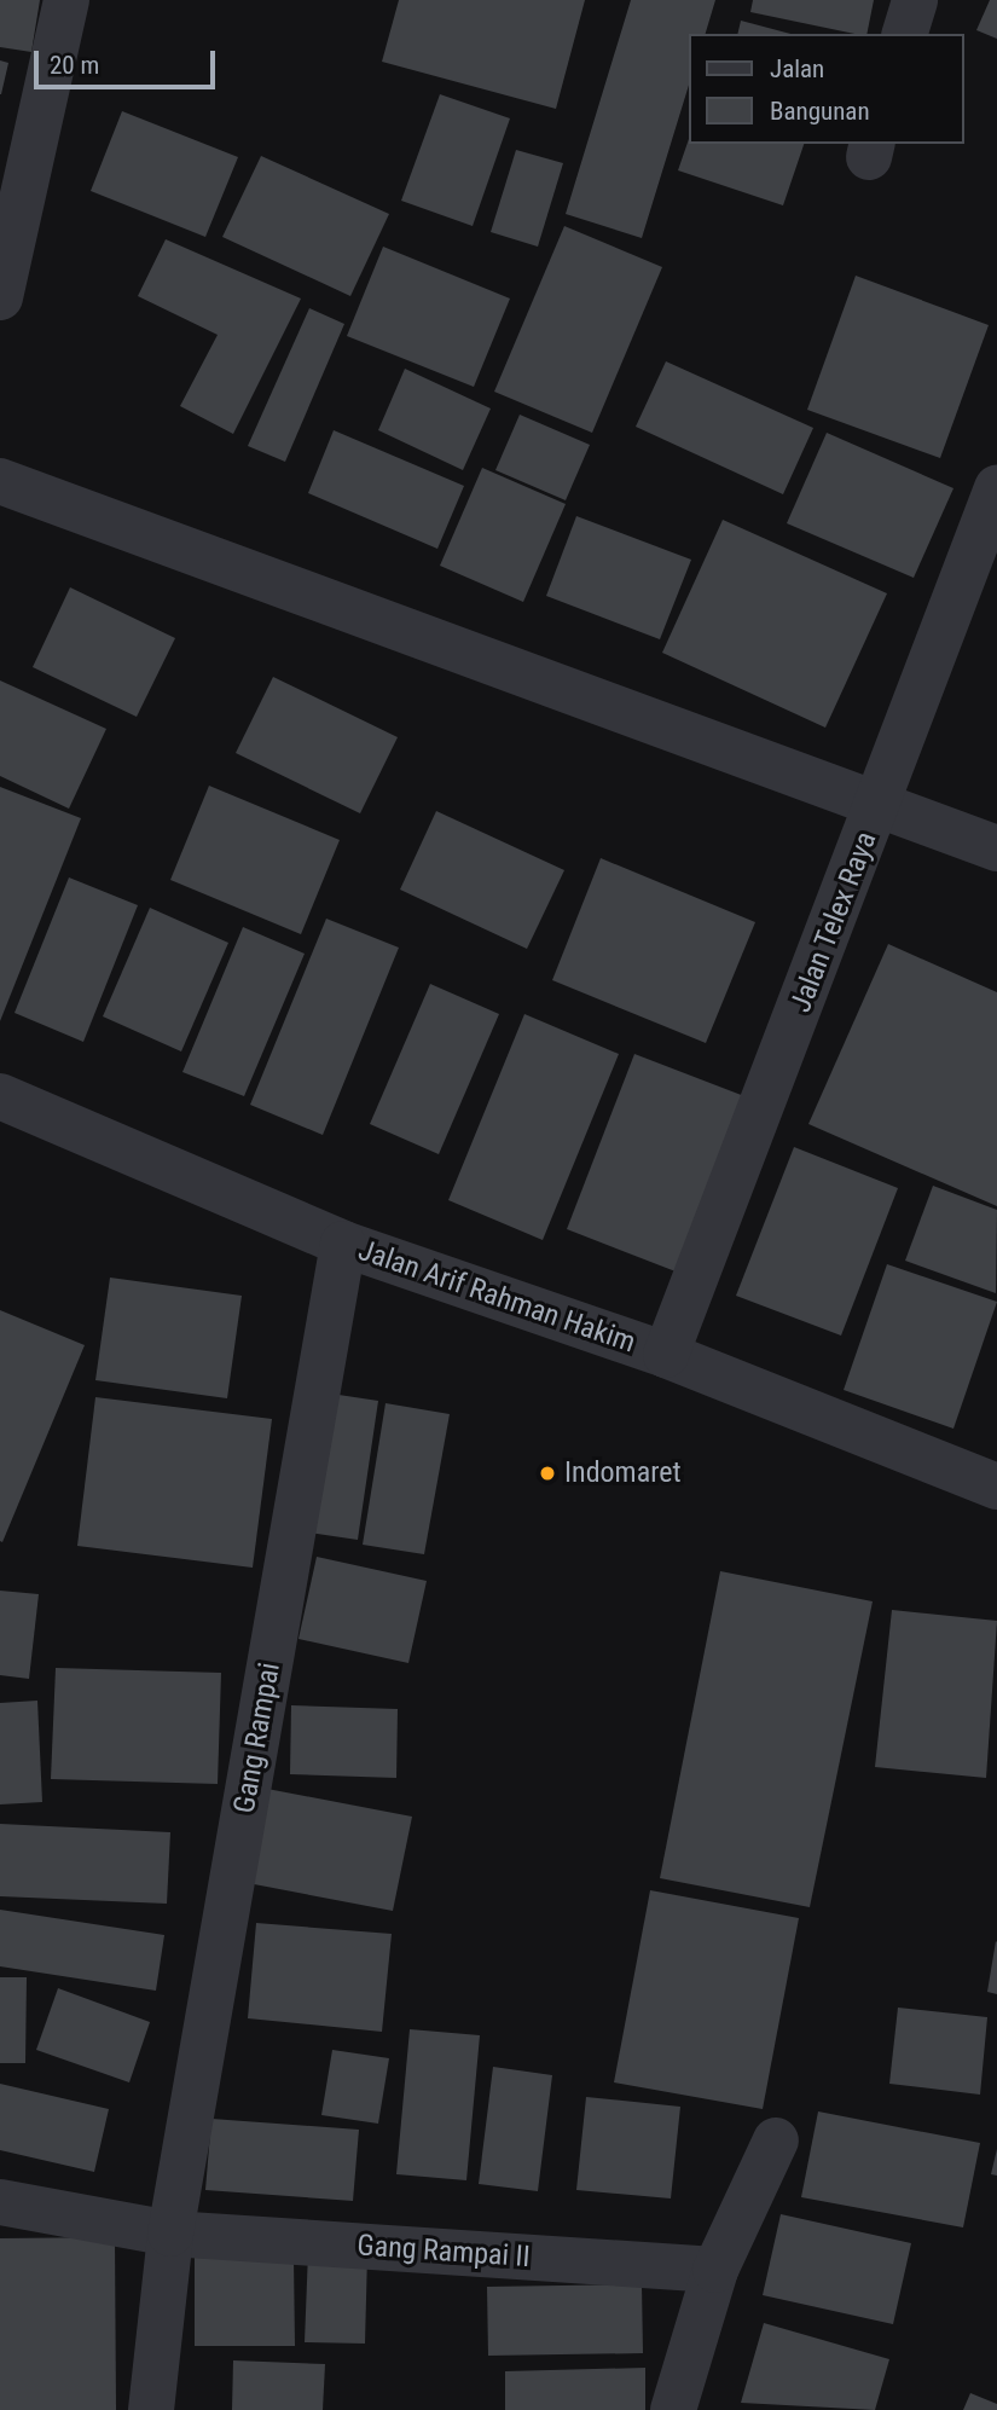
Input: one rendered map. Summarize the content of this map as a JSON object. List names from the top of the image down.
{
  "streets": {
    "street": [
      "Jalan Telex Raya",
      "Jalan Arif Rahman Hakim",
      "Gang Rampai",
      "Gang Rampai II"
    ]
  },
  "crossings": [
    ["Jalan Telex Raya", "Jalan Arif Rahman Hakim"],
    ["Jalan Arif Rahman Hakim", "Gang Rampai"],
    ["Gang Rampai", "Gang Rampai II"]
  ],
  "places": ["Indomaret"],
  "legend": ["Jalan", "Bangunan"],
  "scale_bar": "20 m"
}
